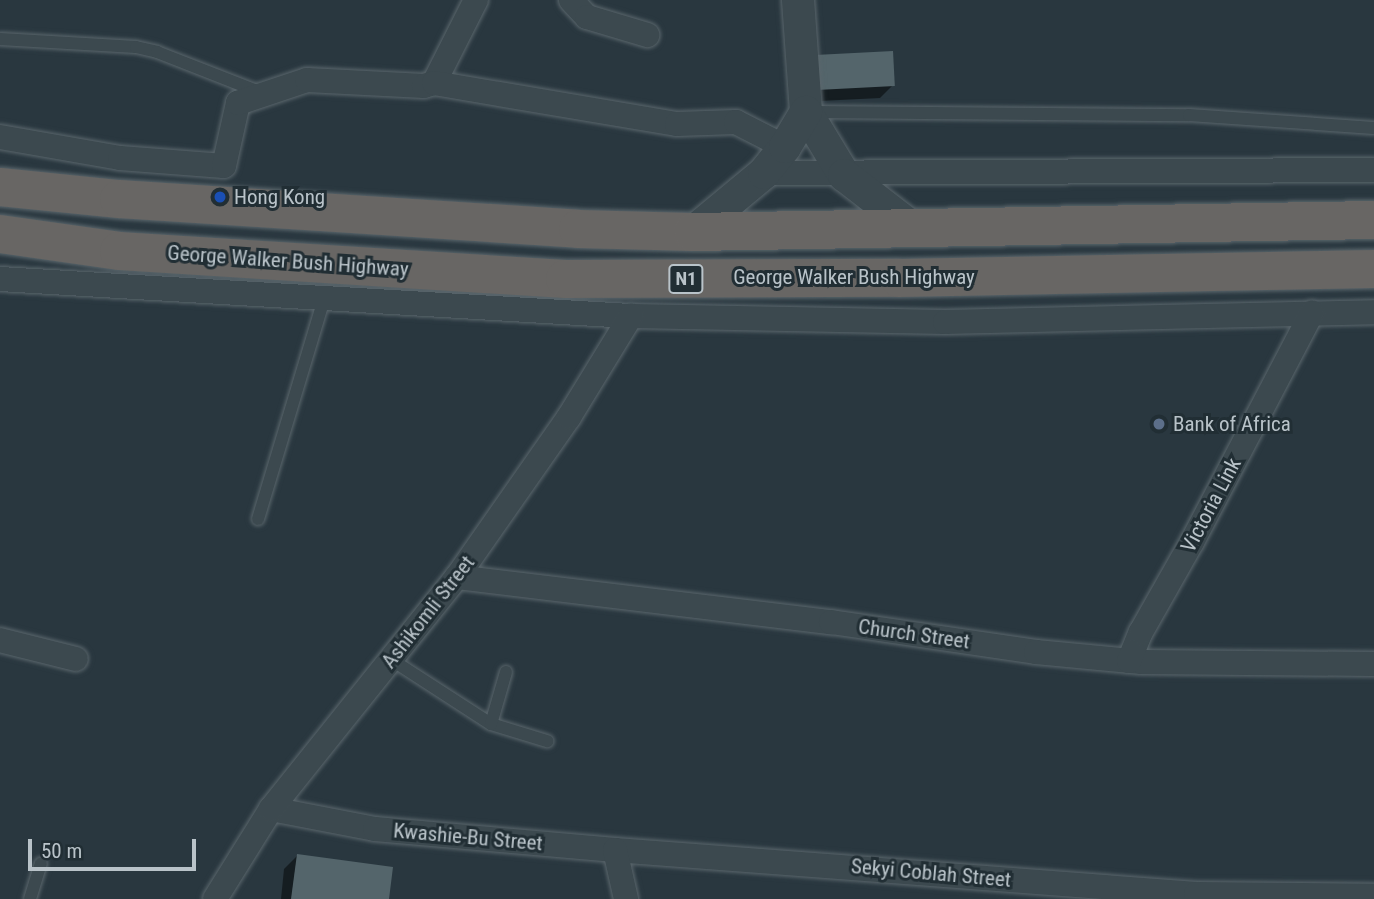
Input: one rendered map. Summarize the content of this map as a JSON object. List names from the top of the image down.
{
  "streets": {
    "highway": ["George Walker Bush Highway", "N1"],
    "street": [
      "Victoria Link",
      "Ashikomli Street",
      "Church Street",
      "Kwashie-Bu Street",
      "Sekyi Coblah Street"
    ]
  },
  "crossings": [
    ["Victoria Link", "Church Street"],
    ["Ashikomli Street", "Church Street"],
    ["Ashikomli Street", "Kwashie-Bu Street"],
    ["Kwashie-Bu Street", "Sekyi Coblah Street"]
  ],
  "places": ["Hong Kong", "Bank of Africa"],
  "scale_bar": "50 m"
}
